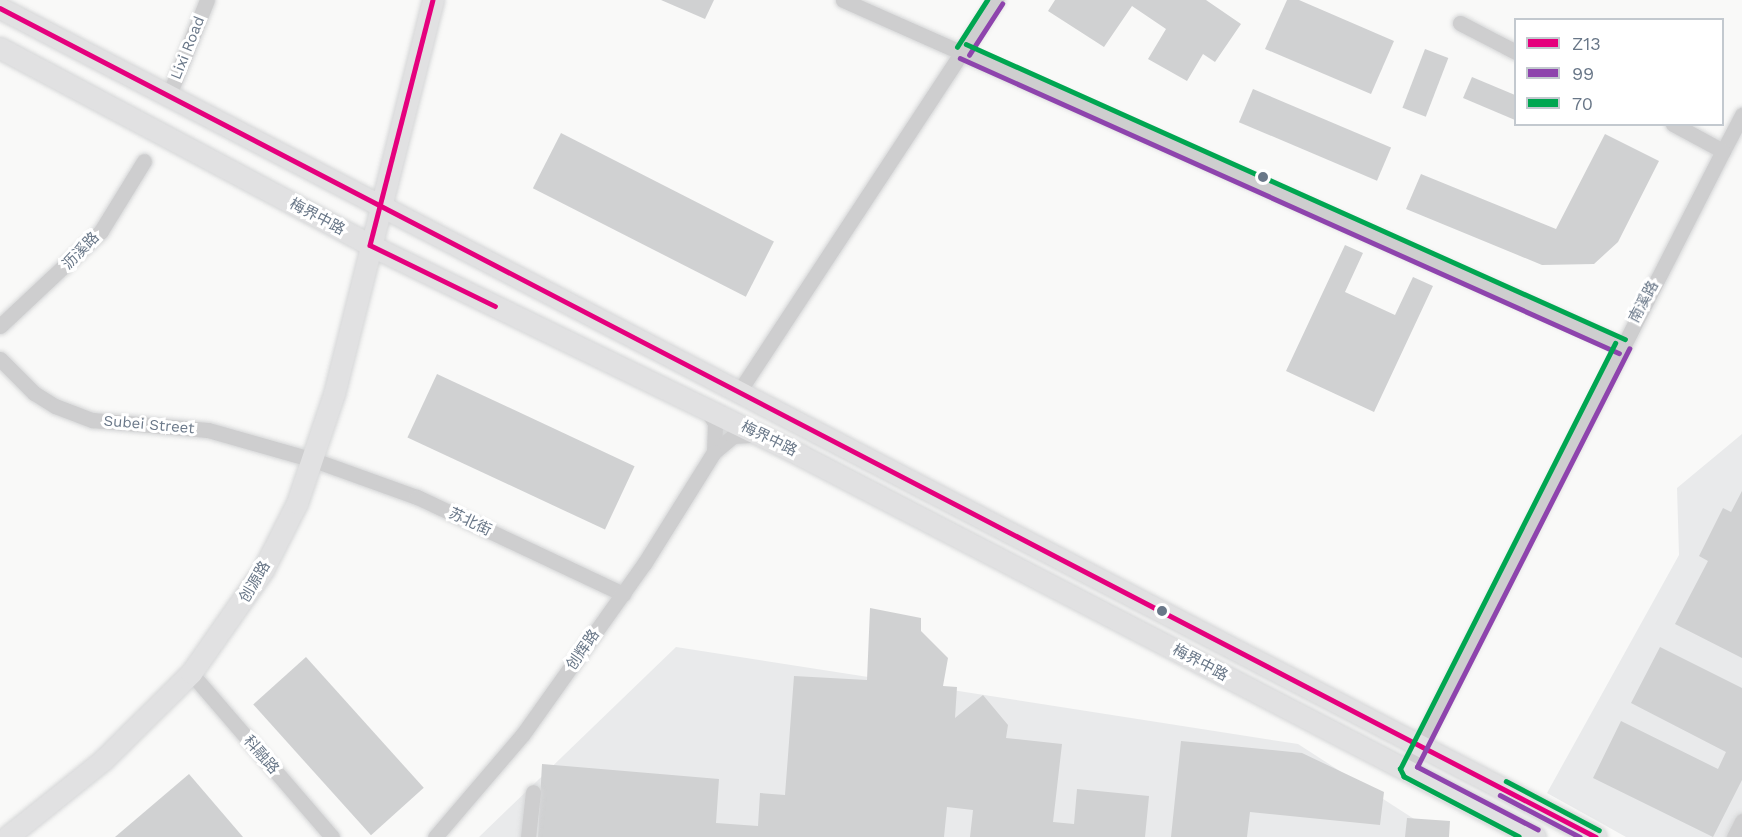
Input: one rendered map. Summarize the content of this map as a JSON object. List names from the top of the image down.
{
  "streets": {
    "main road": ["梅界中路", "创源路"],
    "street": [
      "Lixi Road",
      "沥溪路",
      "南溪路",
      "Subei Street",
      "苏北街",
      "创辉路",
      "科融路"
    ]
  },
  "crossings": [
    ["Lixi Road", "梅界中路"],
    ["梅界中路", "南溪路"],
    ["梅界中路", "创源路"],
    ["Subei Street", "苏北街"],
    ["Subei Street", "创源路"],
    ["苏北街", "创源路"],
    ["苏北街", "创辉路"],
    ["创源路", "科融路"]
  ],
  "lines": ["transit line Z13", "transit line 70", "transit line 99"],
  "legend": ["Z13", "99", "70"]
}
